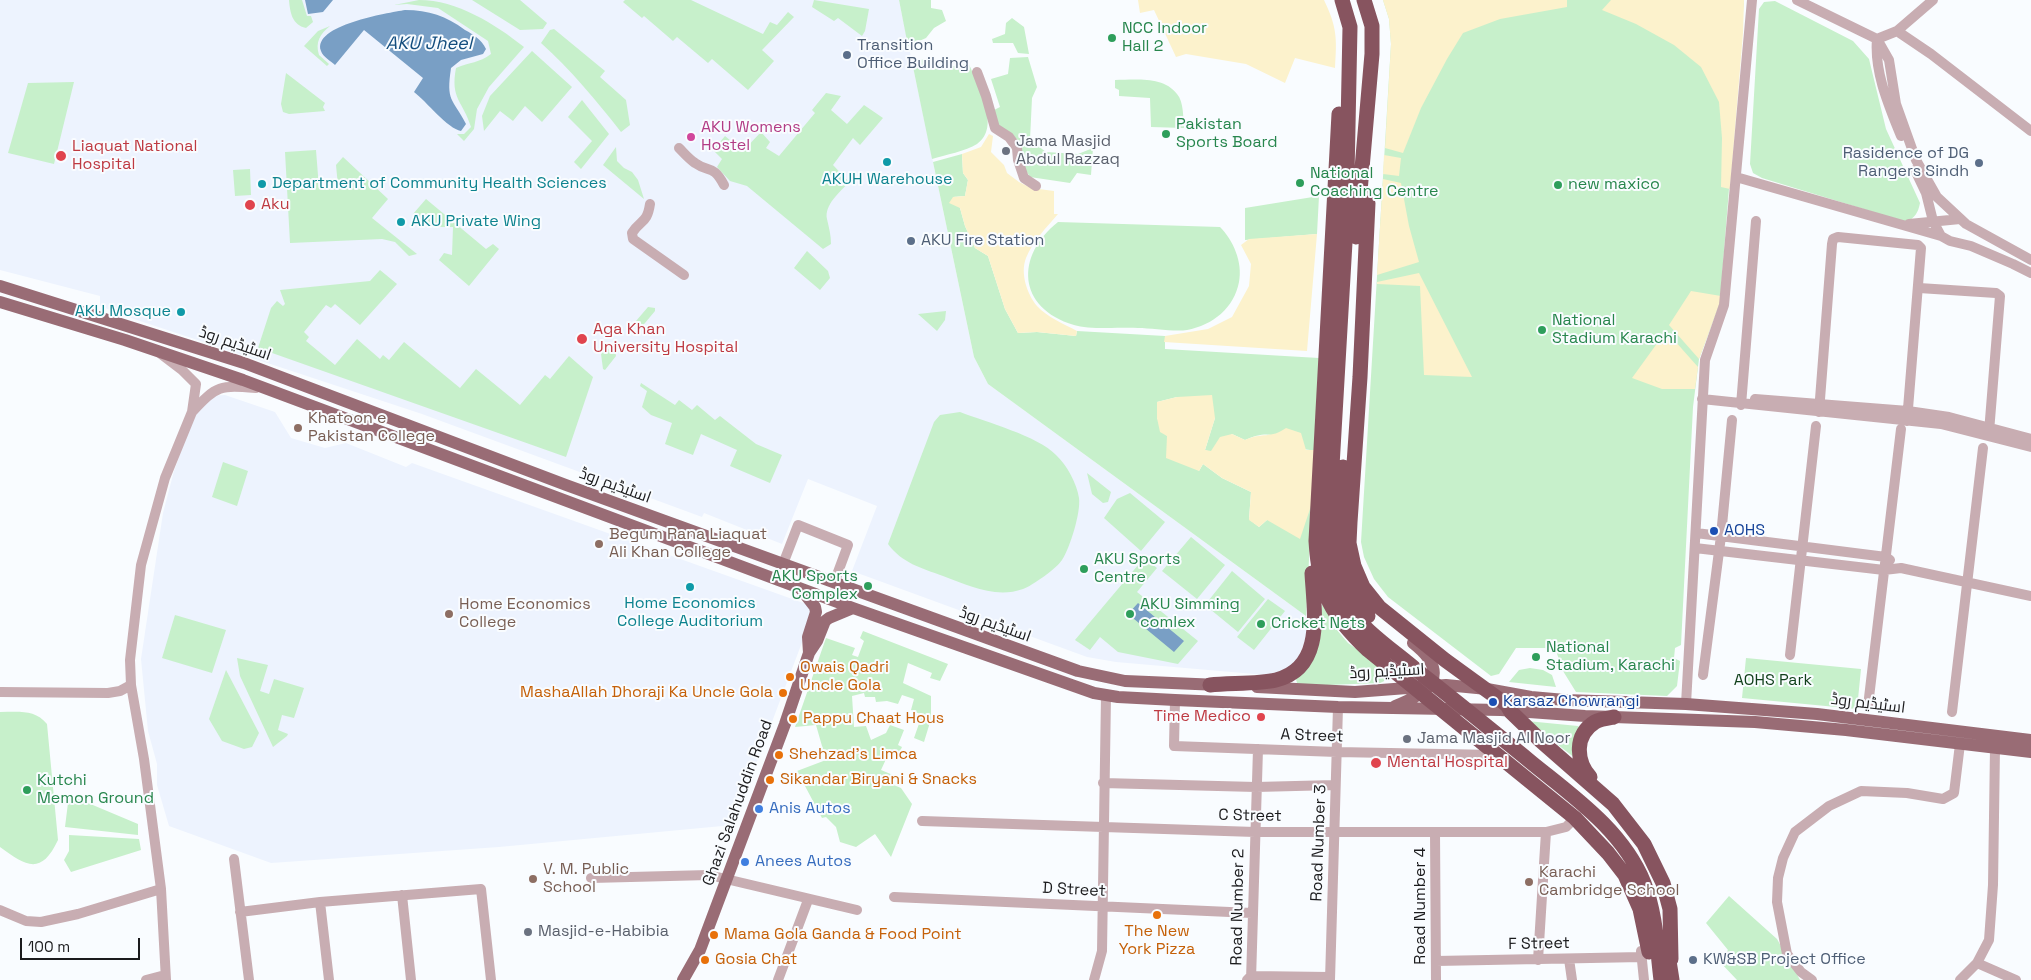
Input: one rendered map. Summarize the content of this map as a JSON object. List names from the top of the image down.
{
  "streets": {
    "main road": ["اسٹیڈیم روڈ", "Ghazi Salahuddin Road"],
    "street": [
      "A Street",
      "C Street",
      "Road Number 3",
      "D Street",
      "Road Number 4",
      "Road Number 2",
      "F Street"
    ]
  },
  "crossings": [
    ["اسٹیڈیم روڈ", "A Street"],
    ["اسٹیڈیم روڈ", "Ghazi Salahuddin Road"],
    ["اسٹیڈیم روڈ", "Road Number 3"],
    ["A Street", "Road Number 3"],
    ["A Street", "Road Number 2"],
    ["C Street", "Road Number 3"],
    ["C Street", "Road Number 4"],
    ["C Street", "Road Number 2"],
    ["D Street", "Road Number 2"],
    ["Road Number 4", "F Street"]
  ],
  "water": ["AKU Jheel"],
  "parks": ["AOHS Park"],
  "places": [
    "NCC Indoor Hall 2",
    "Transition Office Building",
    "Pakistan Sports Board",
    "AKU Womens Hostel",
    "Jama Masjid Abdul Razzaq",
    "Liaquat National Hospital",
    "AKUH Warehouse",
    "Rasidence of DG Rangers Sindh",
    "National Coaching Centre",
    "Department of Community Health Sciences",
    "new maxico",
    "Aku",
    "AKU Private Wing",
    "AKU Fire Station",
    "AKU Mosque",
    "National Stadium Karachi",
    "Aga Khan University Hospital",
    "Khatoon e Pakistan College",
    "AOHS",
    "Begum Rana Liaquat Ali Khan College",
    "AKU Sports Centre",
    "AKU Sports Complex",
    "Home Economics College Auditorium",
    "Home Economics College",
    "AKU Simming comlex",
    "Cricket Nets",
    "National Stadium, Karachi",
    "Owais Qadri Uncle Gola",
    "MashaAllah Dhoraji Ka Uncle Gola",
    "Karsaz Chowrangi",
    "Time Medico",
    "Pappu Chaat Hous",
    "Jama Masjid Al Noor",
    "Shehzad's Limca",
    "Mental Hospital",
    "Sikandar Biryani & Snacks",
    "Kutchi Memon Ground",
    "Anis Autos",
    "Anees Autos",
    "V. M. Public School",
    "Karachi Cambridge School",
    "The New York Pizza",
    "Masjid-e-Habibia",
    "Mama Gola Ganda & Food Point",
    "Gosia Chat",
    "KW&SB Project Office"
  ],
  "scale_bar": "100 m"
}
